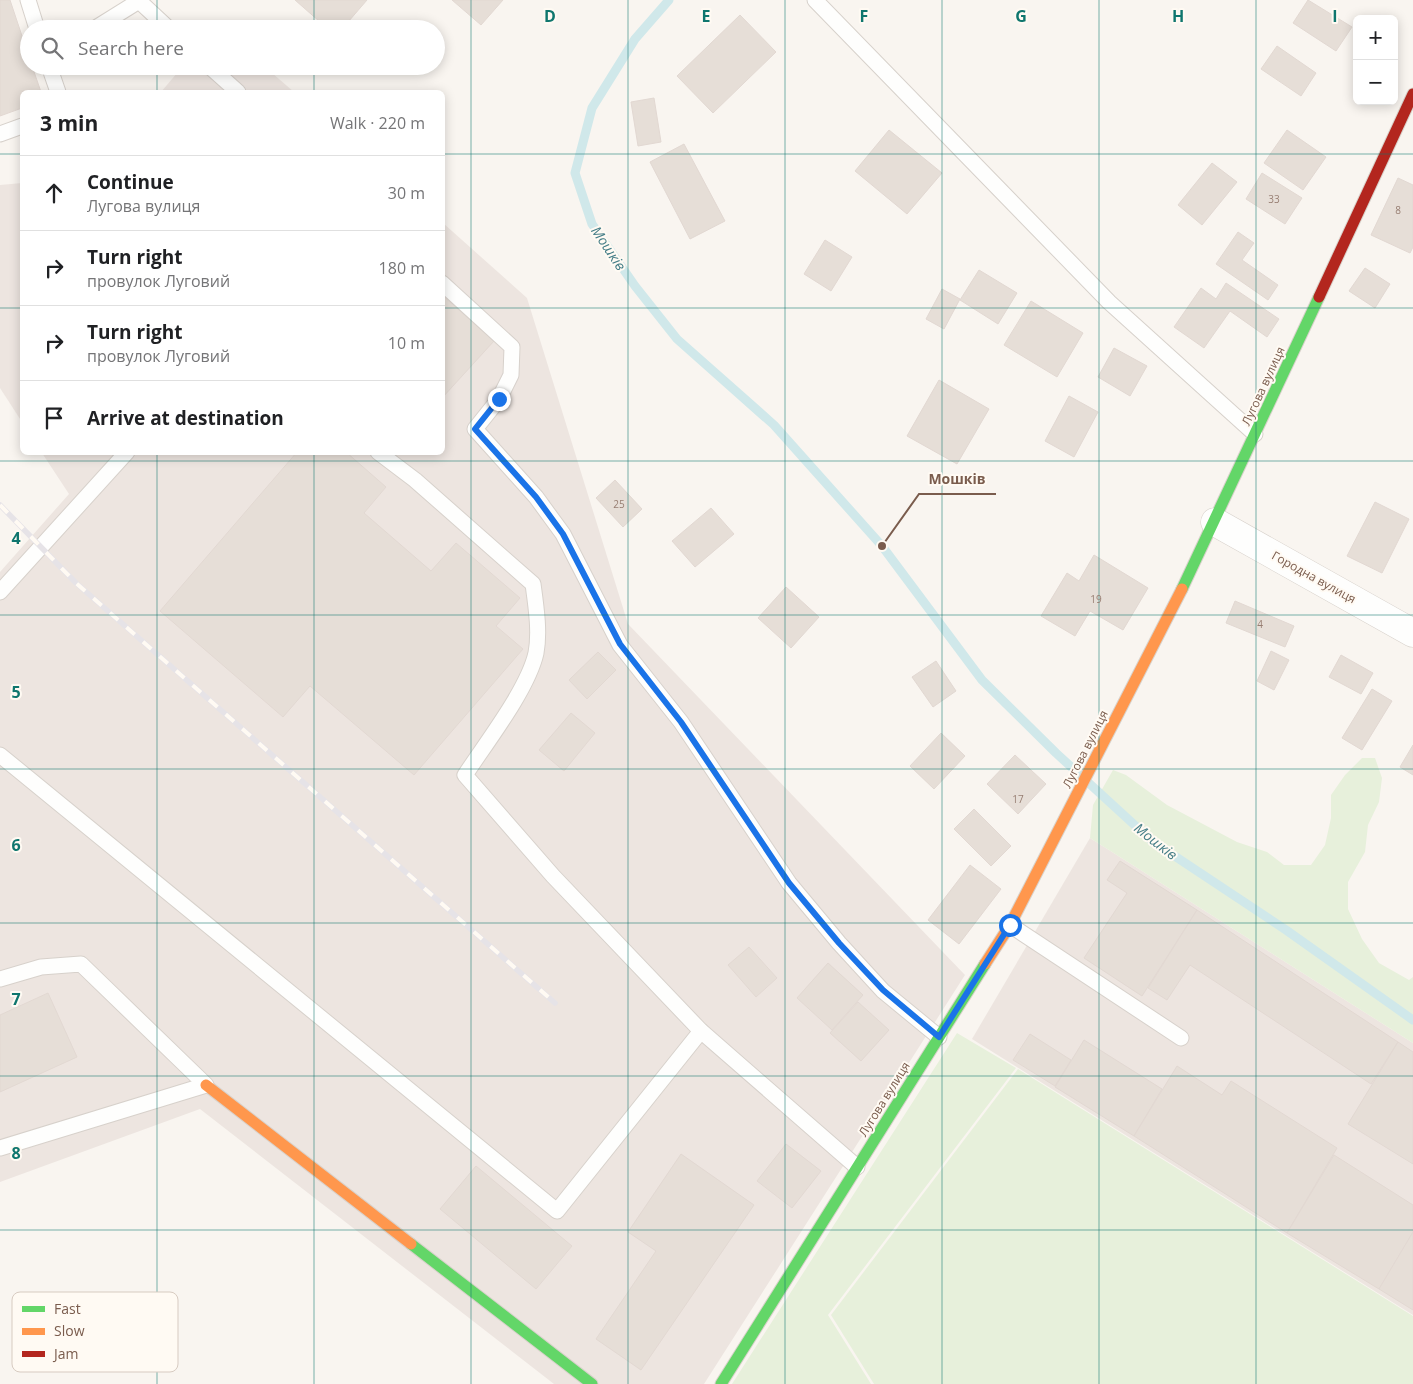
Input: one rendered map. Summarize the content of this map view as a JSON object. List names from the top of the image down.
{
  "streets": {
    "street": ["Лугова вулиця", "Городна вулиця"]
  },
  "crossings": [
    ["Лугова вулиця", "Городна вулиця"]
  ],
  "water": ["Мошків"],
  "places": ["Мошків"],
  "house_numbers": [
    "33",
    "8",
    "25",
    "19",
    "4",
    "17"
  ],
  "legend": ["Fast", "Slow", "Jam"],
  "page": {
    "map_buttons": ["+", "−"],
    "search": "Search here",
    "heading": ["3 min", "Walk · 220 m"],
    "list": [
      ["Continue", "Лугова вулиця", "30 m"],
      ["Turn right", "провулок Луговий", "180 m"],
      ["Turn right", "провулок Луговий", "10 m"],
      "Arrive at destination"
    ]
  },
  "grid": {
    "columns": [
      "D",
      "E",
      "F",
      "G",
      "H",
      "I"
    ],
    "rows": [
      "4",
      "5",
      "6",
      "7",
      "8"
    ]
  }
}
